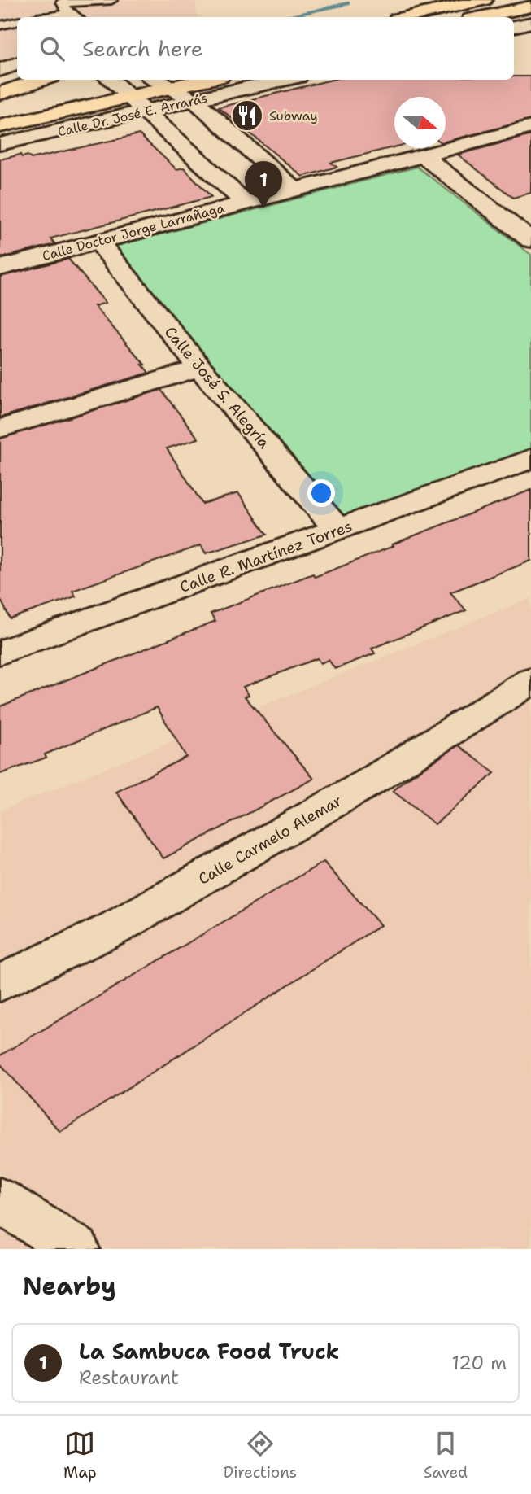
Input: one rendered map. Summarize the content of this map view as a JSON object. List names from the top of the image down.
{
  "streets": {
    "street": [
      "Calle Dr. José E. Arrarás",
      "Calle Doctor Jorge Larrañaga",
      "Calle José S. Alegría",
      "Calle R. Martínez Torres",
      "Calle Carmelo Alemar"
    ]
  },
  "crossings": [
    ["Calle Doctor Jorge Larrañaga", "Calle José S. Alegría"],
    ["Calle José S. Alegría", "Calle R. Martínez Torres"]
  ],
  "places": {
    "restaurant": ["Subway"]
  },
  "north": "right",
  "page": {
    "search": "Search here",
    "pins": "1",
    "heading": "Nearby",
    "list": [
      {
        "mark": "1",
        "name": "La Sambuca Food Truck",
        "note": "Restaurant",
        "value": "120 m"
      }
    ],
    "nav": ["Map", "Directions", "Saved"]
  }
}
